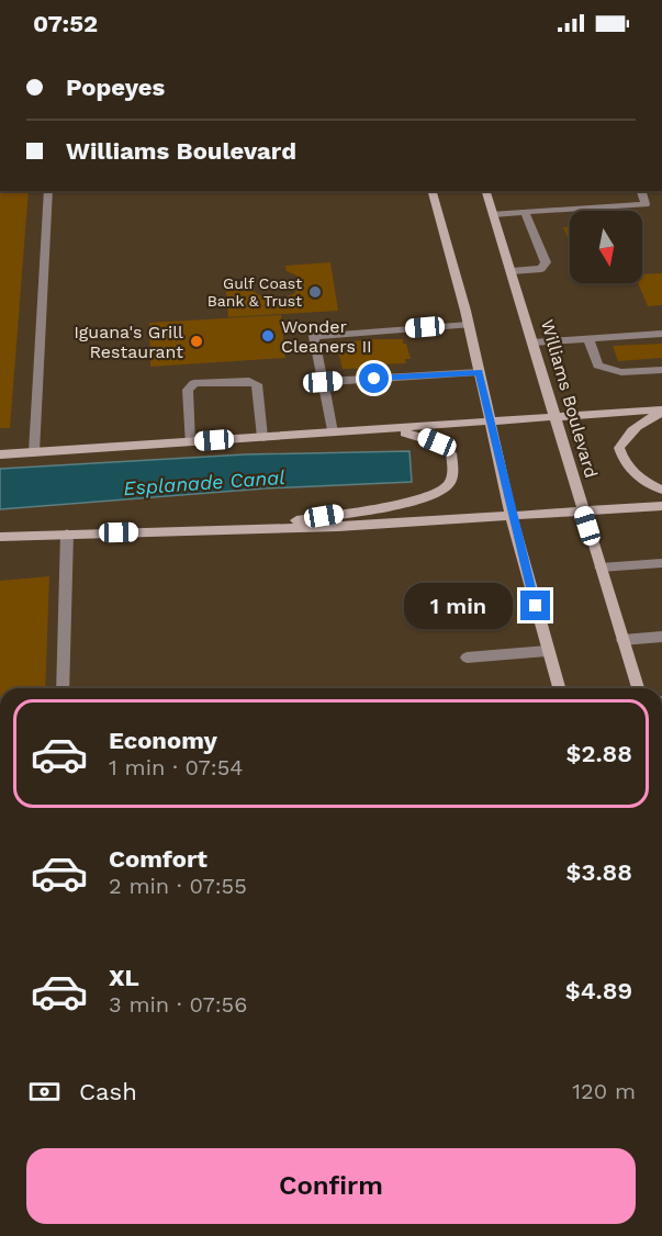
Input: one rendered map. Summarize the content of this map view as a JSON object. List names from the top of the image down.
{
  "streets": {
    "main road": ["Williams Boulevard"]
  },
  "water": ["Esplanade Canal"],
  "places": ["Gulf Coast Bank & Trust", "Wonder Cleaners II", "Iguana's Grill Restaurant"],
  "north": "bottom",
  "page": {
    "status": "07:52",
    "banner": ["Popeyes", "Williams Boulevard"],
    "bubble": "1 min",
    "list": [
      {
        "name": "Economy",
        "note": "1 min · 07:54",
        "value": "$2.88"
      },
      {
        "name": "Comfort",
        "note": "2 min · 07:55",
        "value": "$3.88"
      },
      {
        "name": "XL",
        "note": "3 min · 07:56",
        "value": "$4.89"
      }
    ],
    "pay": ["Cash", "120 m"],
    "buttons": "Confirm"
  }
}
